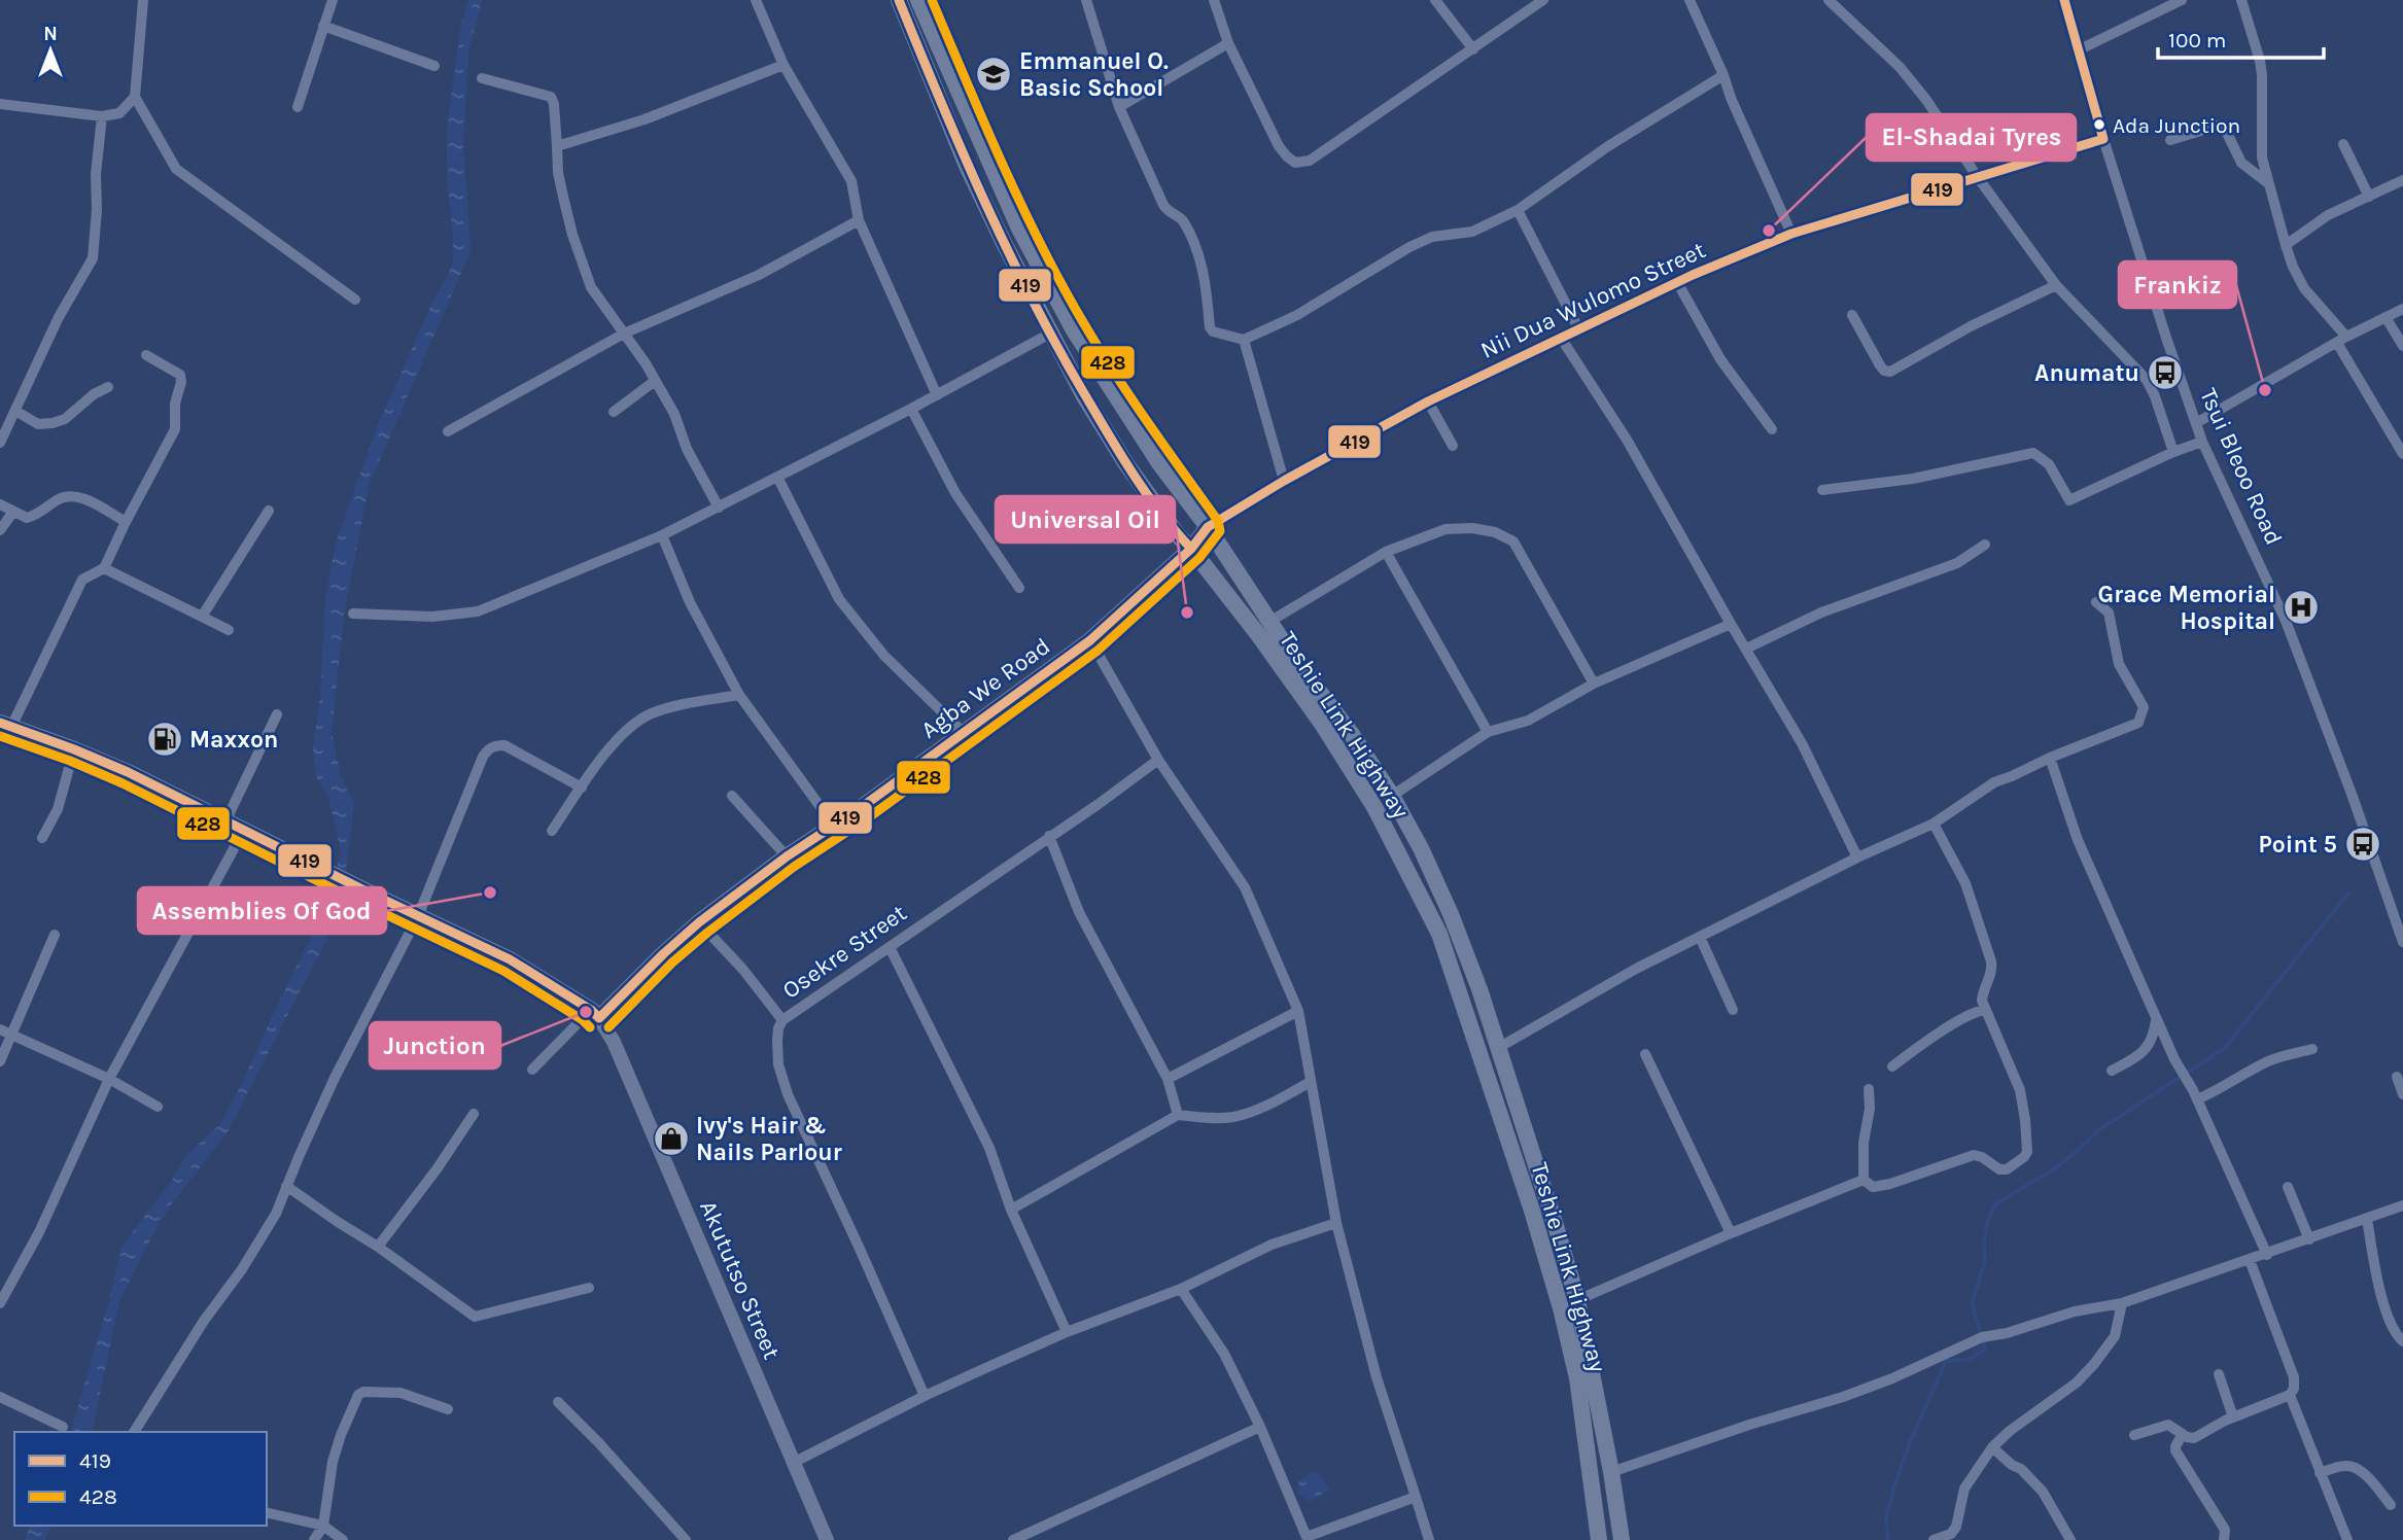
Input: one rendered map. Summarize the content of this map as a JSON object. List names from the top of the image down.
{
  "streets": {
    "main road": ["Agba We Road", "Teshie Link Highway", "Akututso Street"],
    "street": ["Nii Dua Wulomo Street", "Tsui Bleoo Road", "Osekre Street"]
  },
  "crossings": [
    ["Nii Dua Wulomo Street", "Tsui Bleoo Road"],
    ["Nii Dua Wulomo Street", "Agba We Road"],
    ["Nii Dua Wulomo Street", "Teshie Link Highway"],
    ["Agba We Road", "Teshie Link Highway"],
    ["Agba We Road", "Akututso Street"]
  ],
  "places": {
    "school or university": ["Emmanuel O. Basic School"],
    "other": [
      "Ada Junction",
      "El-Shadai Tyres",
      "Frankiz",
      "Universal Oil",
      "Assemblies Of God",
      "Junction"
    ],
    "bus stop": ["Anumatu", "Point 5"],
    "hospital": ["Grace Memorial Hospital"],
    "fuel station": ["Maxxon"],
    "shop": ["Ivy's Hair & Nails Parlour"]
  },
  "lines": ["transit line 419", "transit line 428"],
  "legend": ["419", "428"],
  "scale_bar": "100 m",
  "north": "top"
}
